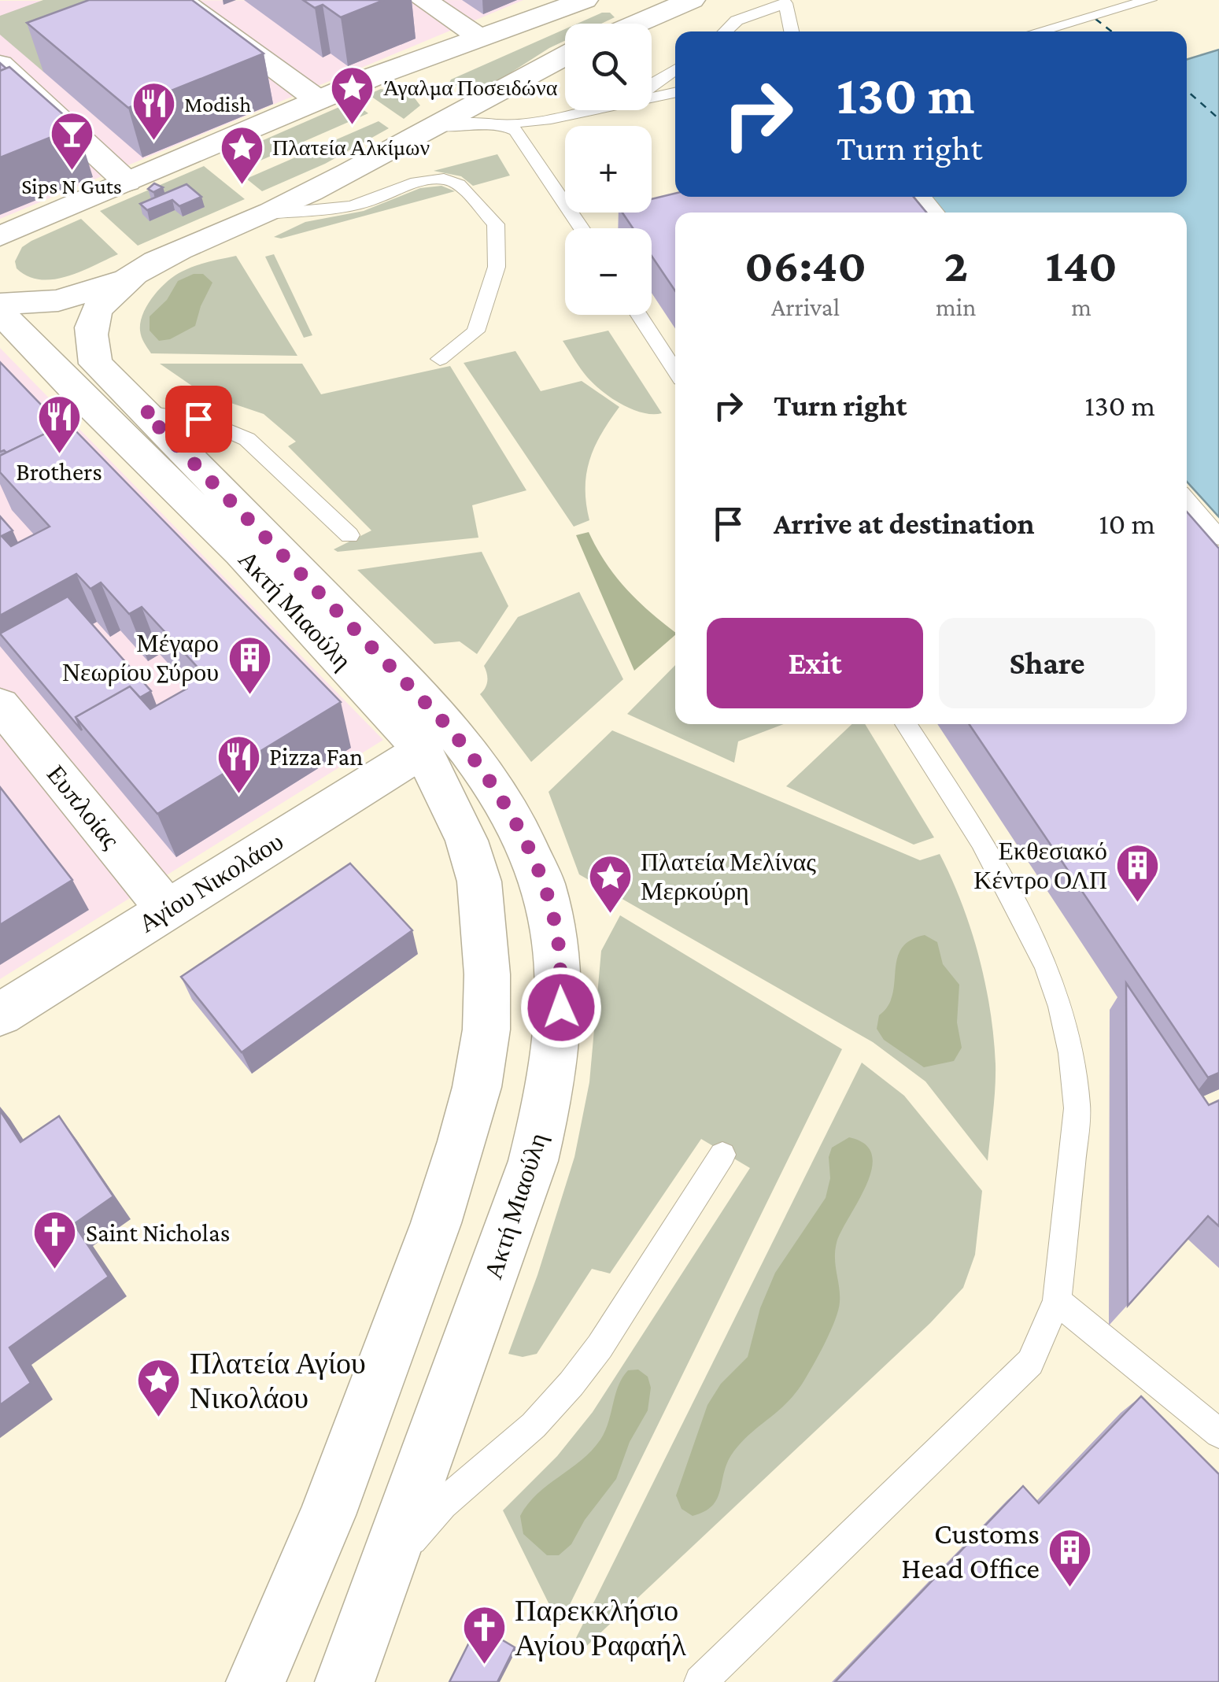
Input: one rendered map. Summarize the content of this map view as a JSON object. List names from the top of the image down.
{
  "streets": {
    "main road": ["Ακτή Μιαούλη", "Ευπλοίας", "Αγίου Νικολάου"]
  },
  "crossings": [
    ["Ακτή Μιαούλη", "Αγίου Νικολάου"],
    ["Ευπλοίας", "Αγίου Νικολάου"]
  ],
  "places": {
    "place": [
      "Άγαλμα Ποσειδώνα",
      "Πλατεία Αλκίμων",
      "Πλατεία Μελίνας Μερκούρη",
      "Πλατεία Αγίου Νικολάου"
    ],
    "restaurant": ["Modish", "Brothers", "Pizza Fan"],
    "bar": ["Sips N Guts"],
    "building": ["Μέγαρο Νεωρίου Σύρου", "Εκθεσιακό Κέντρο ΟΛΠ", "Customs Head Office"],
    "church": ["Saint Nicholas", "Παρεκκλήσιο Αγίου Ραφαήλ"]
  },
  "page": {
    "map_buttons": ["+", "−"],
    "turn": ["130 m", "Turn right"],
    "eta": [
      "06:40",
      "Arrival",
      "2",
      "min",
      "140",
      "m"
    ],
    "list": [
      {
        "name": "Turn right",
        "value": "130 m"
      },
      {
        "name": "Arrive at destination",
        "value": "10 m"
      }
    ],
    "buttons": ["Exit", "Share"]
  }
}
